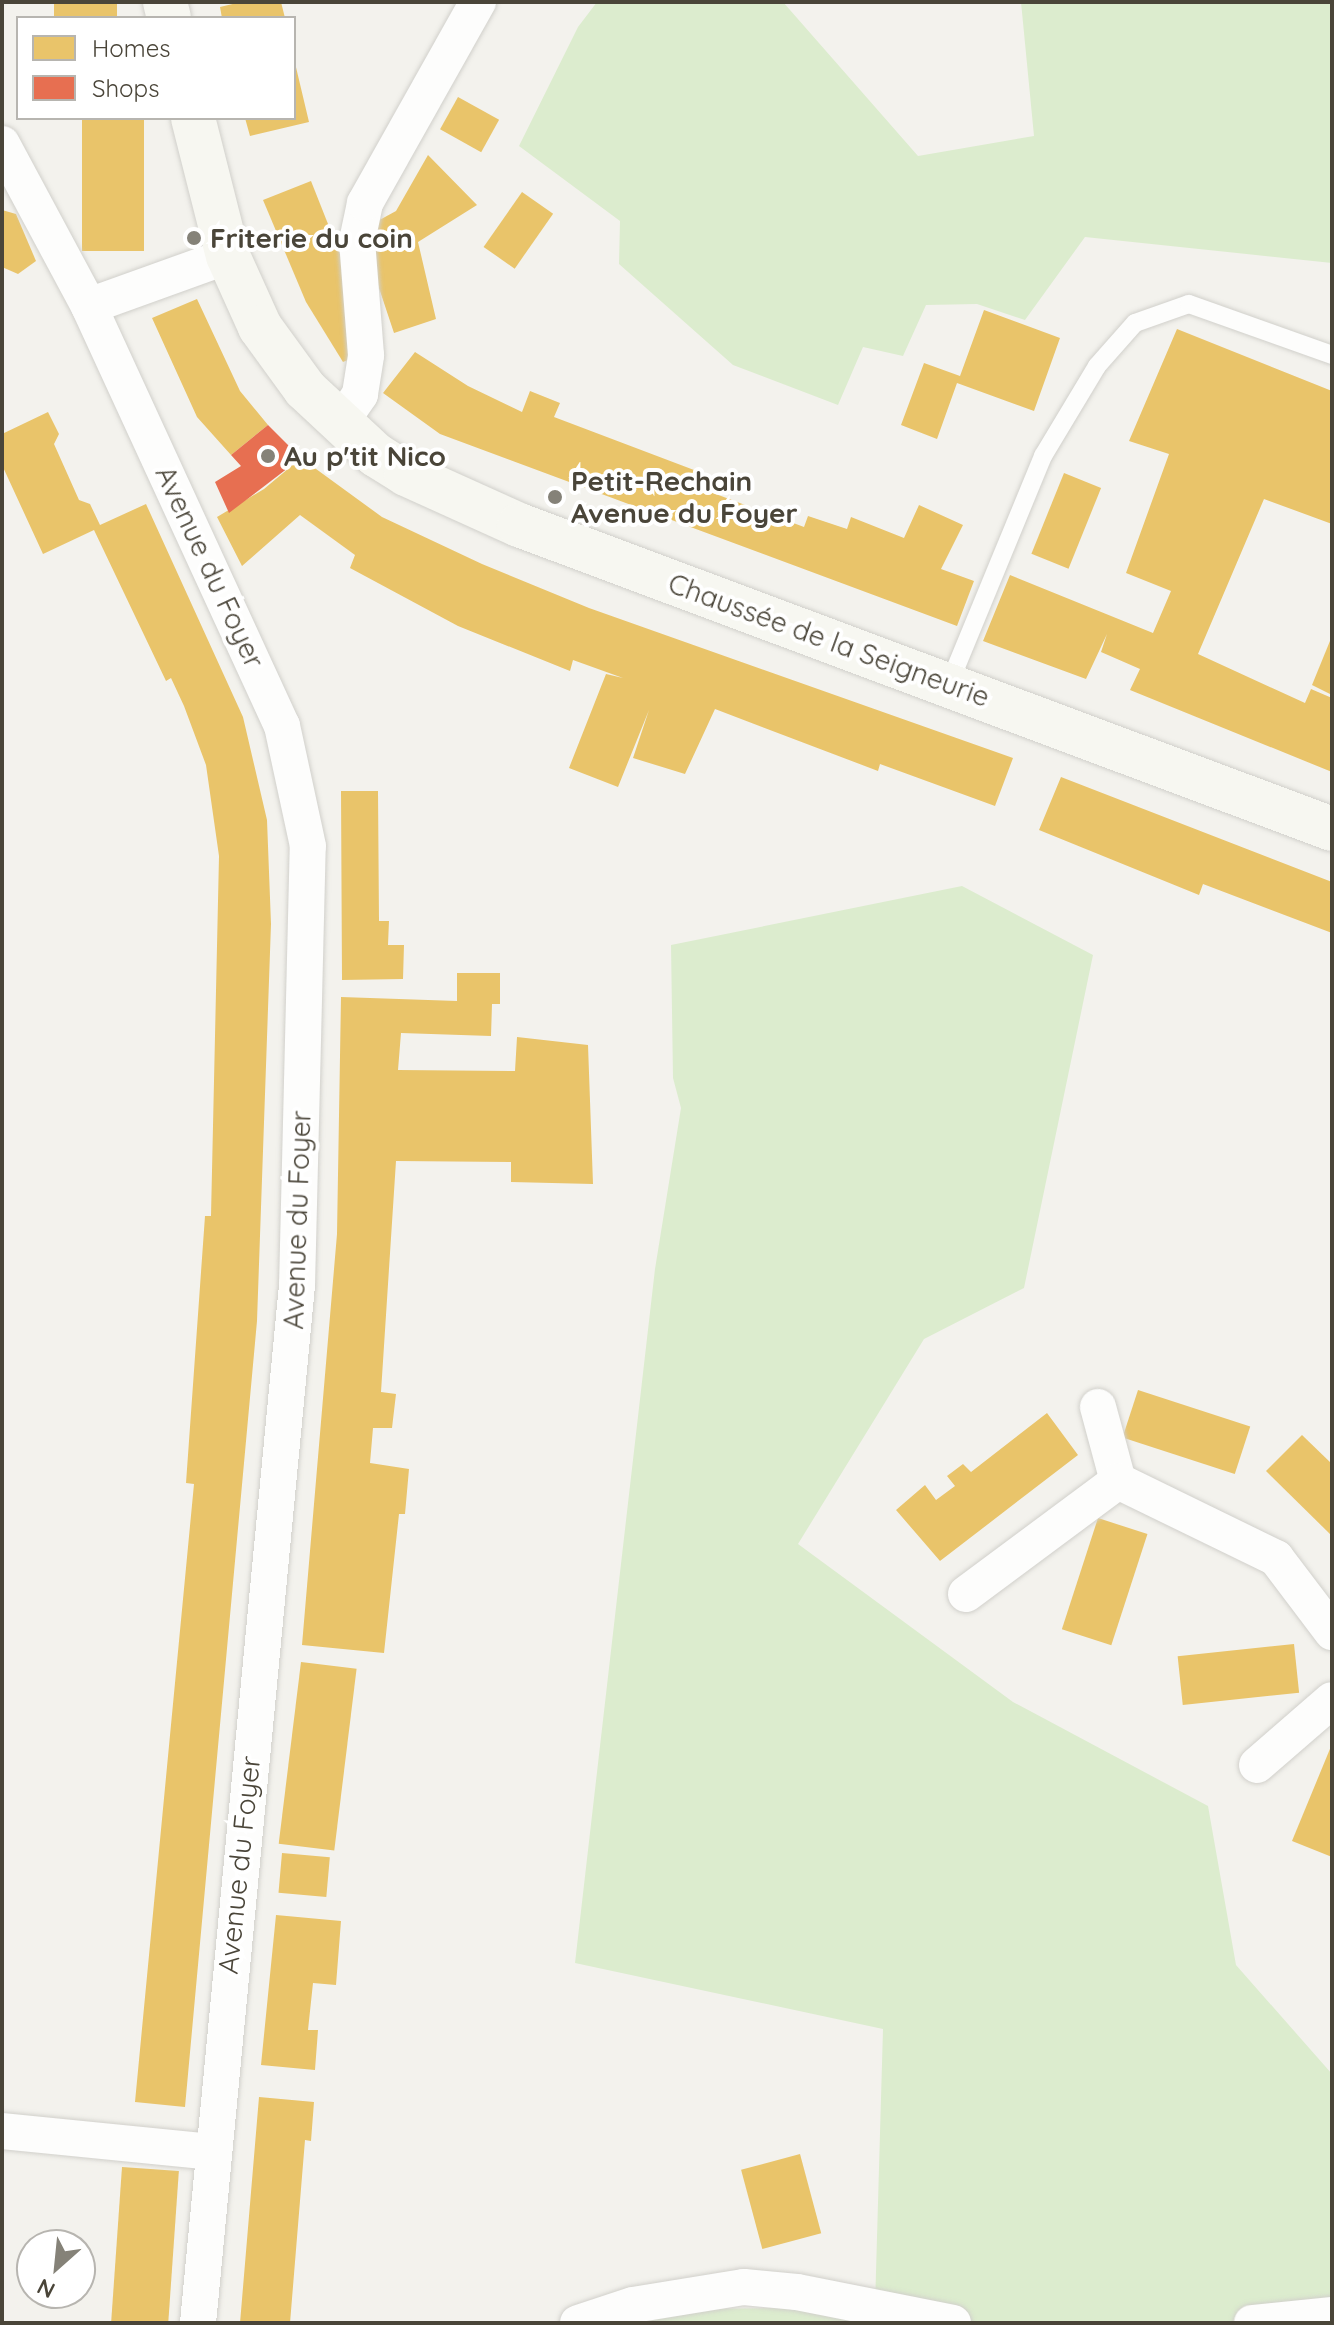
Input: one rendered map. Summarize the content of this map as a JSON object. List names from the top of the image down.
{
  "streets": {
    "main road": ["Chaussée de la Seigneurie"],
    "street": ["Avenue du Foyer"]
  },
  "places": ["Friterie du coin", "Au p'tit Nico", "Petit-Rechain Avenue du Foyer"],
  "legend": ["Homes", "Shops"],
  "north": "bottom left"
}
